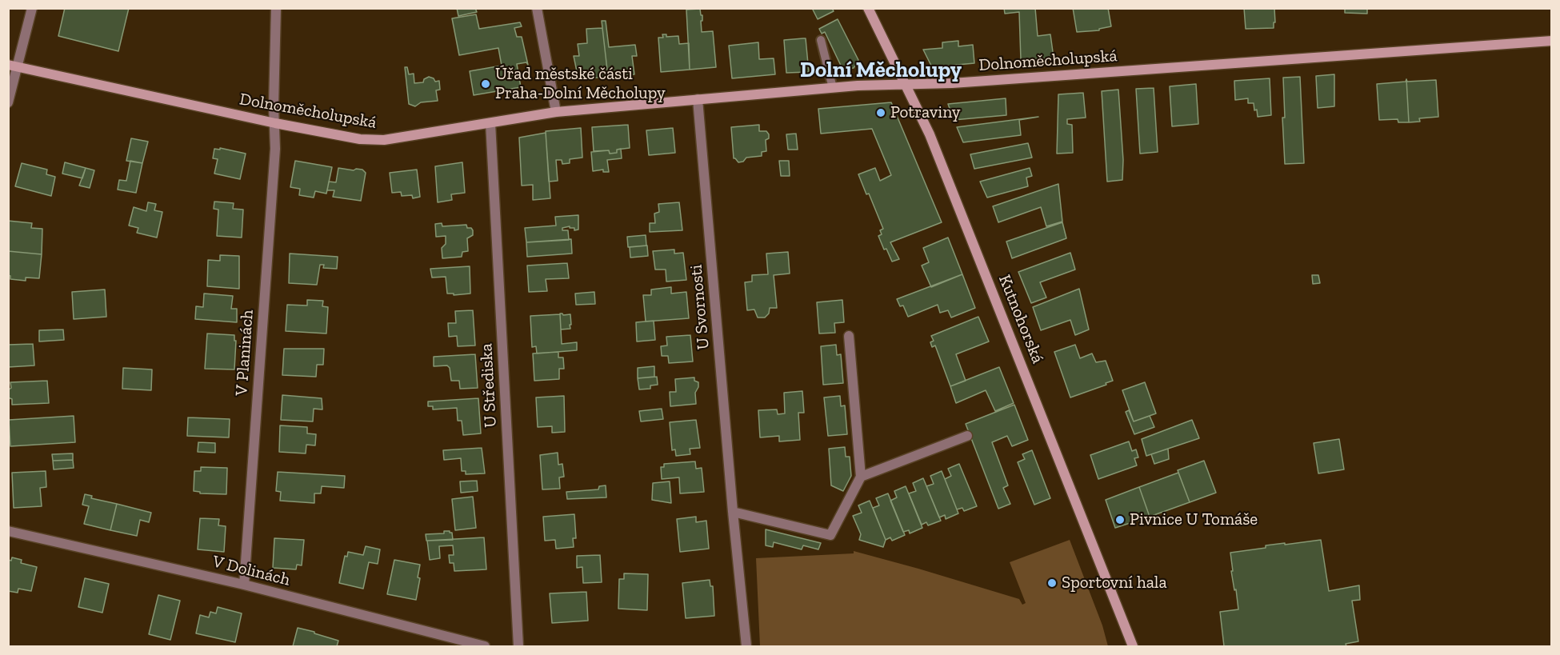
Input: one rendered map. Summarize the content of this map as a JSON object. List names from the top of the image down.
{
  "streets": {
    "street": [
      "Dolnoměcholupská",
      "U Svornosti",
      "Kutnohorská",
      "V Planinách",
      "U Střediska",
      "V Dolinách"
    ]
  },
  "crossings": [
    ["Dolnoměcholupská", "U Svornosti"],
    ["Dolnoměcholupská", "Kutnohorská"],
    ["Dolnoměcholupská", "V Planinách"],
    ["Dolnoměcholupská", "U Střediska"],
    ["V Planinách", "V Dolinách"]
  ],
  "districts": ["Dolní Měcholupy"],
  "places": [
    "Úřad městské části Praha-Dolní Měcholupy",
    "Potraviny",
    "Pivnice U Tomáše",
    "Sportovní hala"
  ]
}
